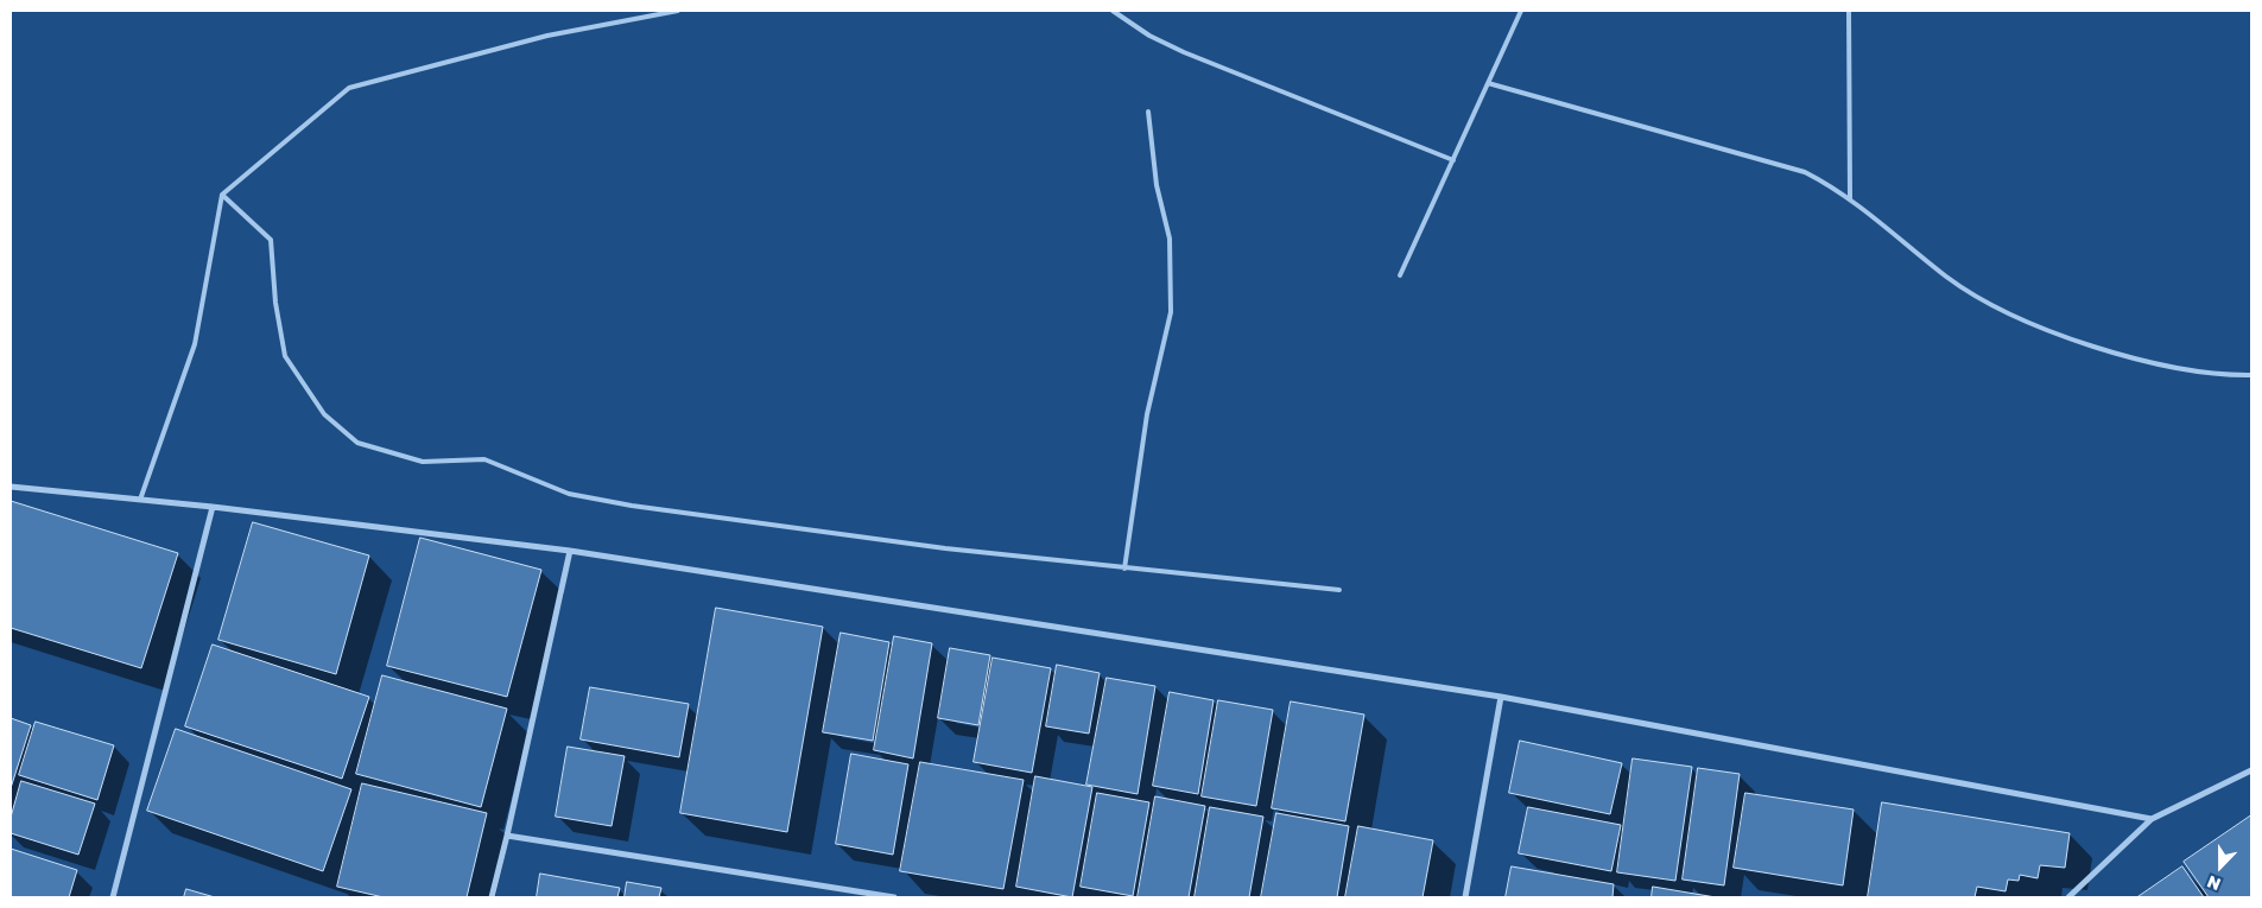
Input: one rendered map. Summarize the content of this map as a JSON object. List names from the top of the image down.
{
  "north": "bottom"
}
